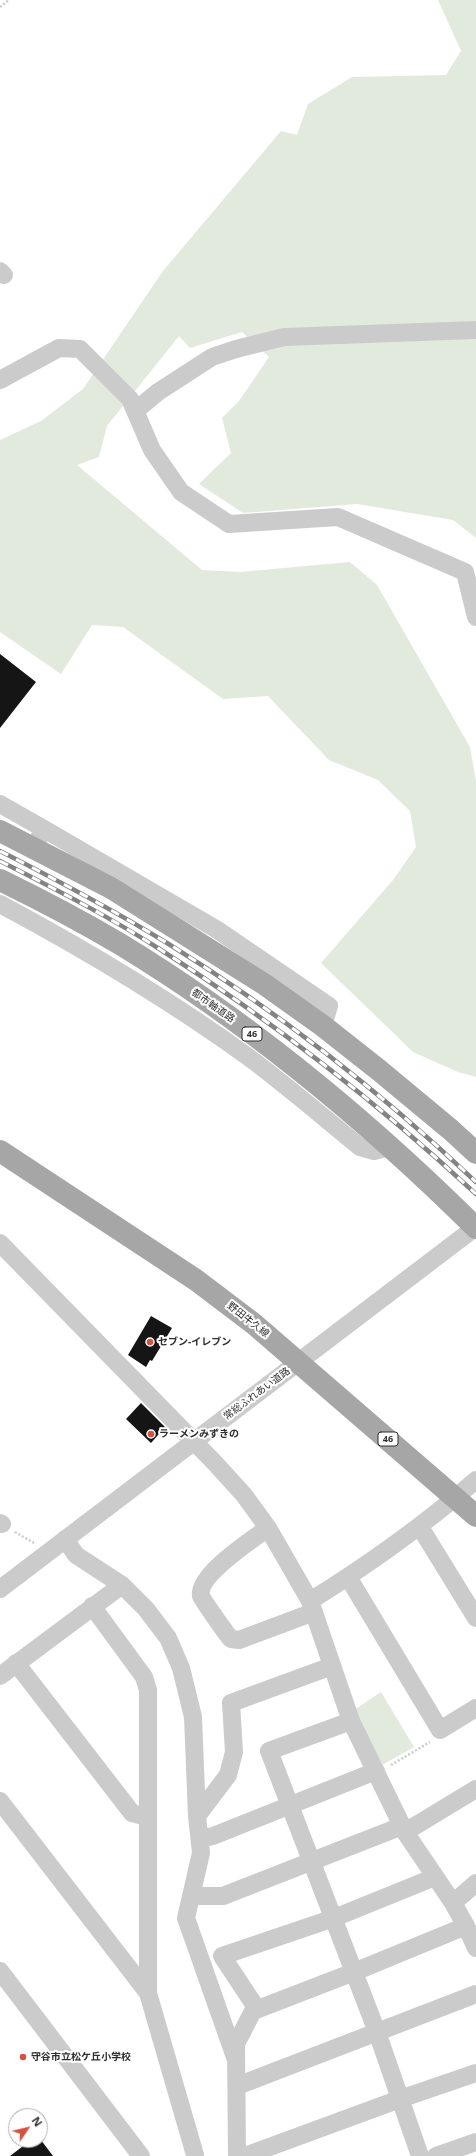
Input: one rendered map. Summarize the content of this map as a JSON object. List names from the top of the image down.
{
  "streets": {
    "main road": ["都市軸道路", "46", "野田牛久線"],
    "street": ["常総ふれあい道路"]
  },
  "crossings": [
    ["都市軸道路", "常総ふれあい道路"],
    ["野田牛久線", "常総ふれあい道路"]
  ],
  "places": ["セブン-イレブン", "ラーメンみずきの", "守谷市立松ケ丘小学校"],
  "north": "top right"
}
